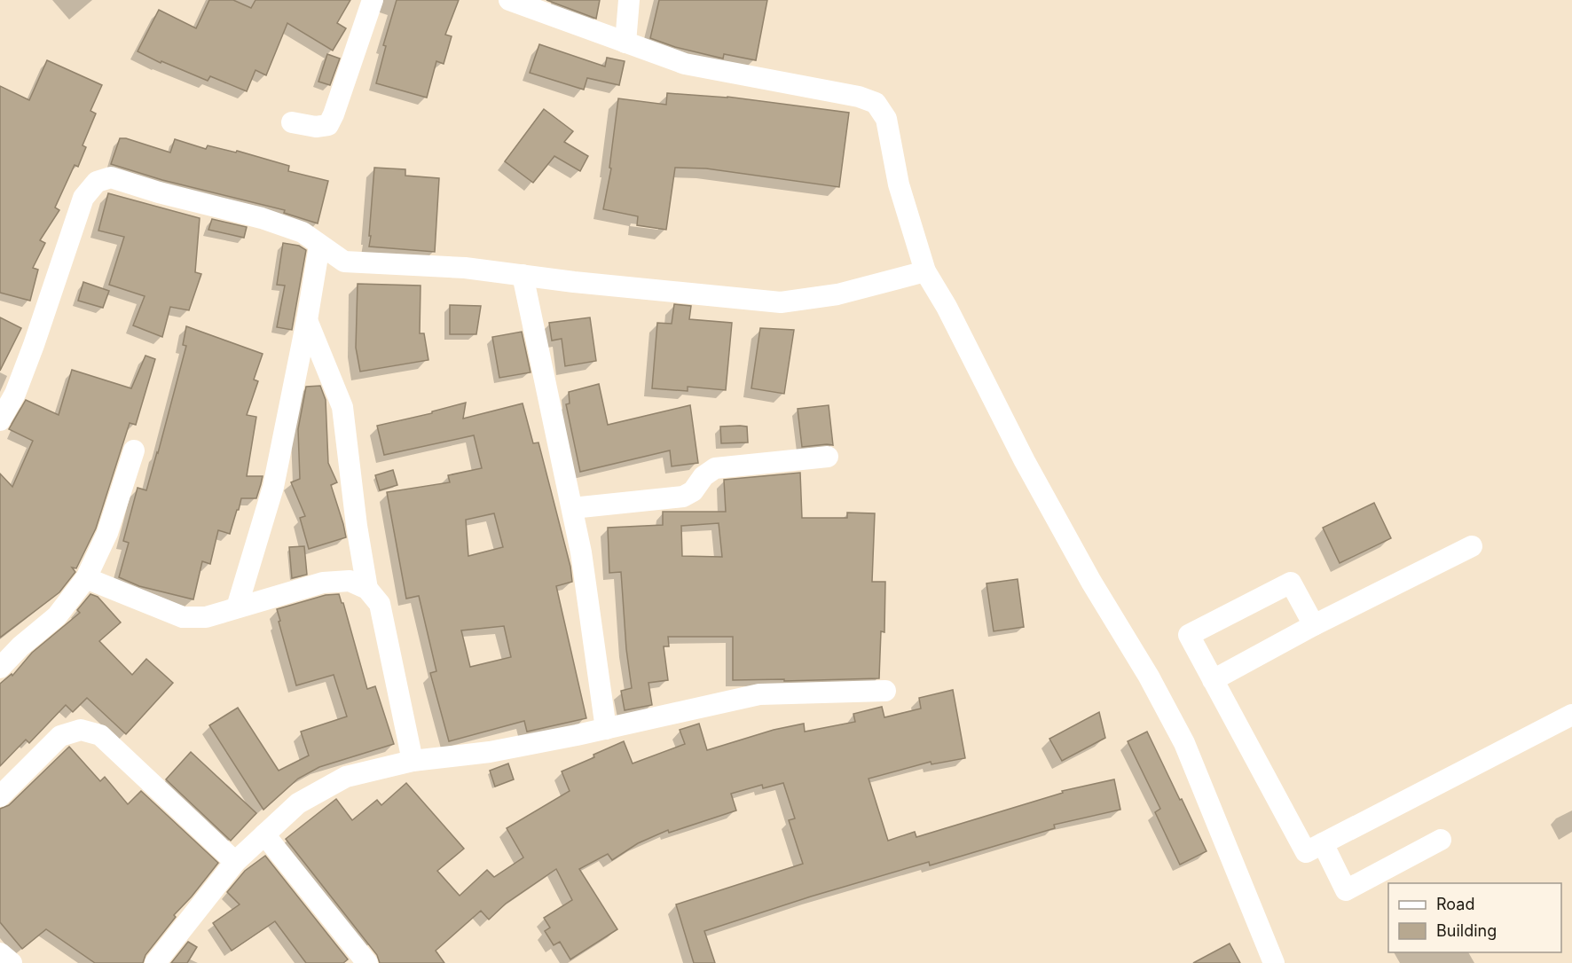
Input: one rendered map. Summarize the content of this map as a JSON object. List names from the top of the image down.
{
  "legend": ["Road", "Building"]
}
